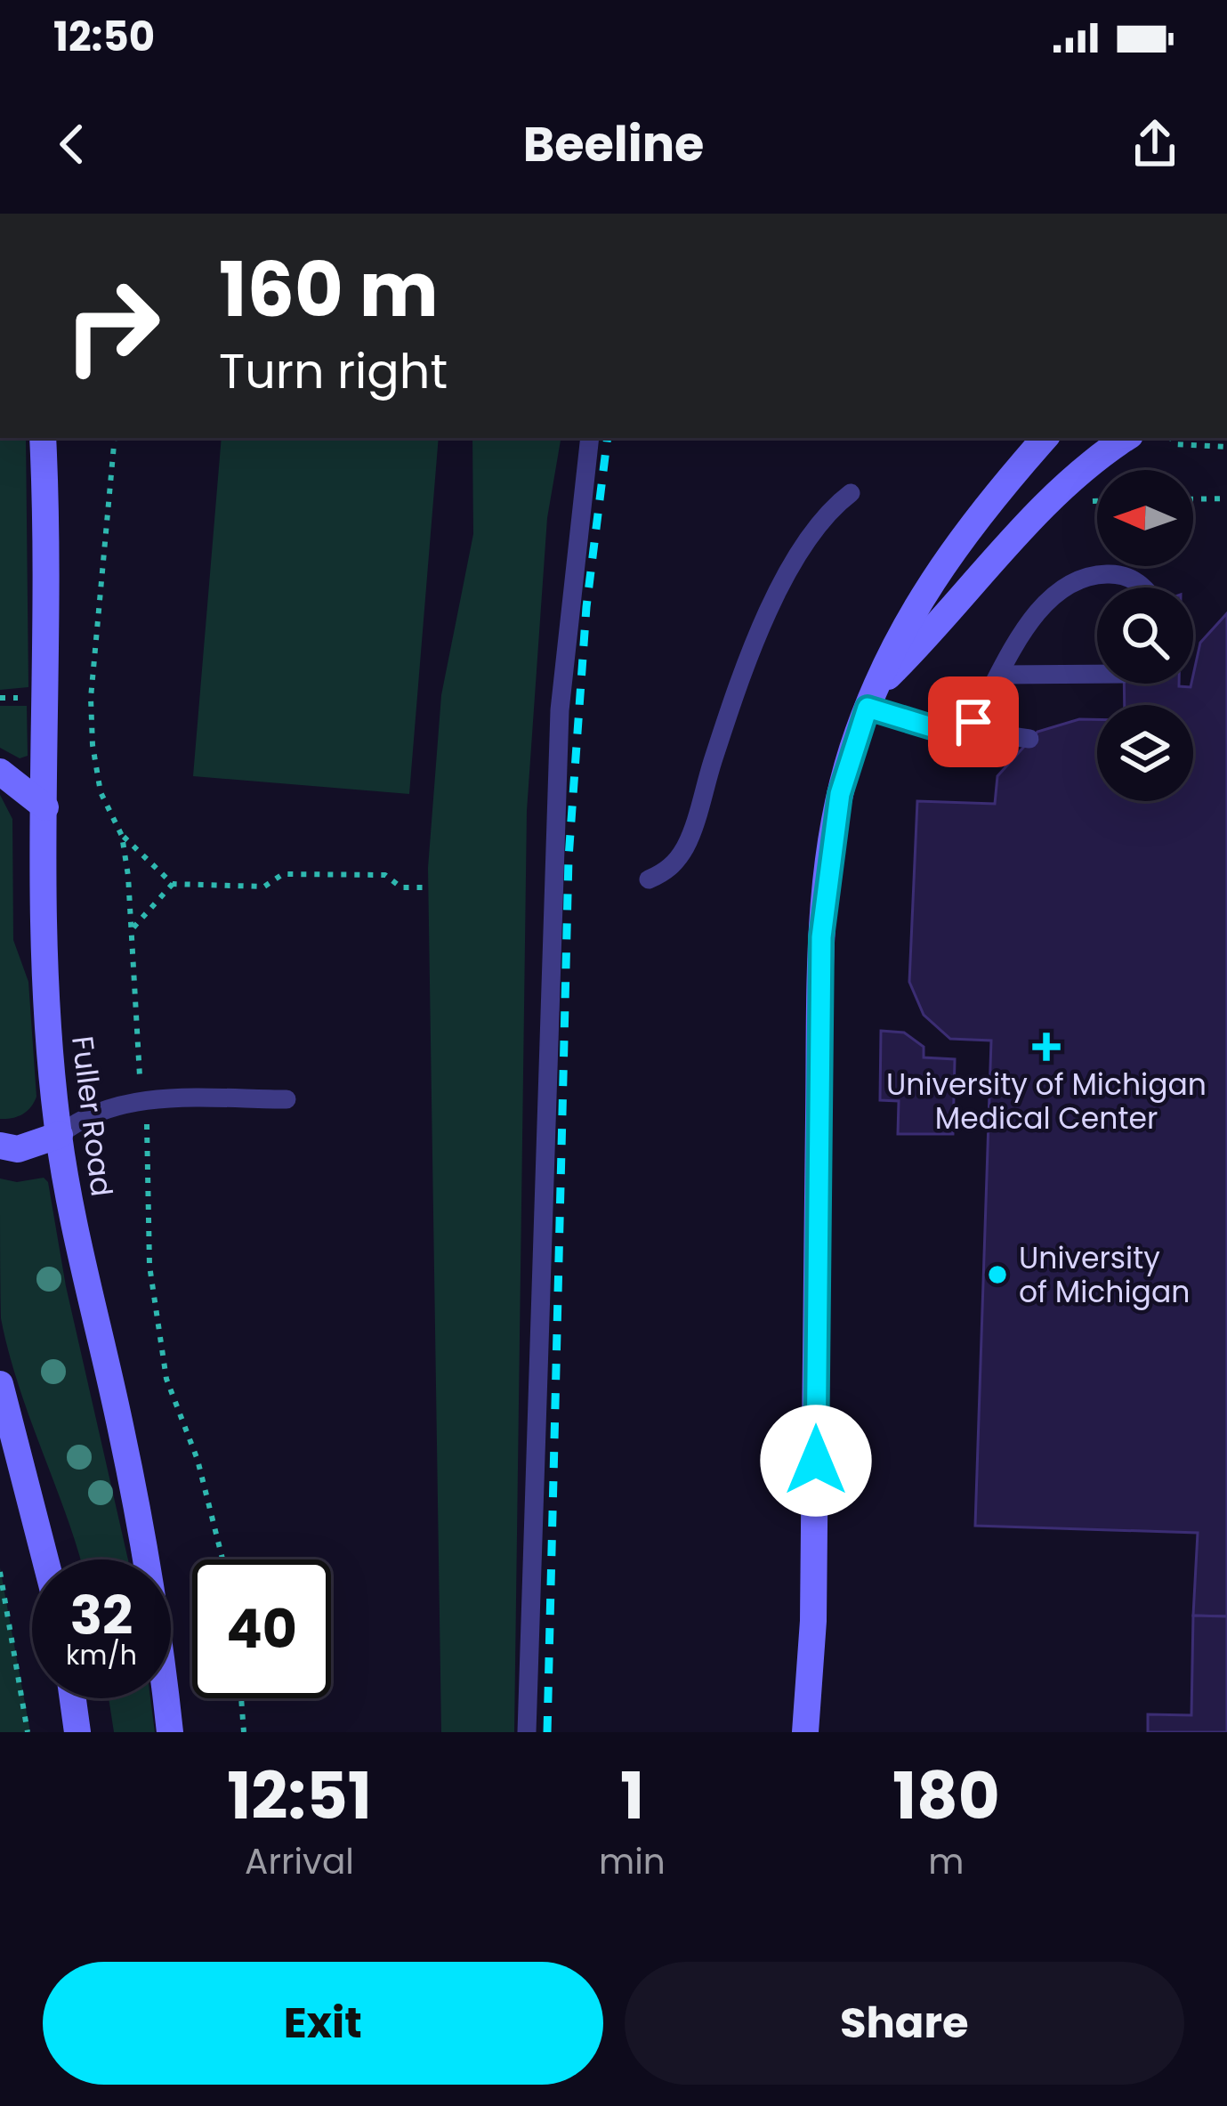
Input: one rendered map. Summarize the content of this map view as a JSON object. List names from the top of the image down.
{
  "streets": {
    "main road": ["Fuller Road"]
  },
  "places": {
    "health": ["University of Michigan Medical Center"],
    "other": ["University of Michigan"]
  },
  "north": "left",
  "page": {
    "status": "12:50",
    "header": "Beeline",
    "turn": ["160 m", "Turn right"],
    "speed": "32 km/h",
    "limit": "40",
    "eta": [
      "12:51",
      "Arrival",
      "1",
      "min",
      "180",
      "m"
    ],
    "buttons": ["Exit", "Share"]
  }
}
